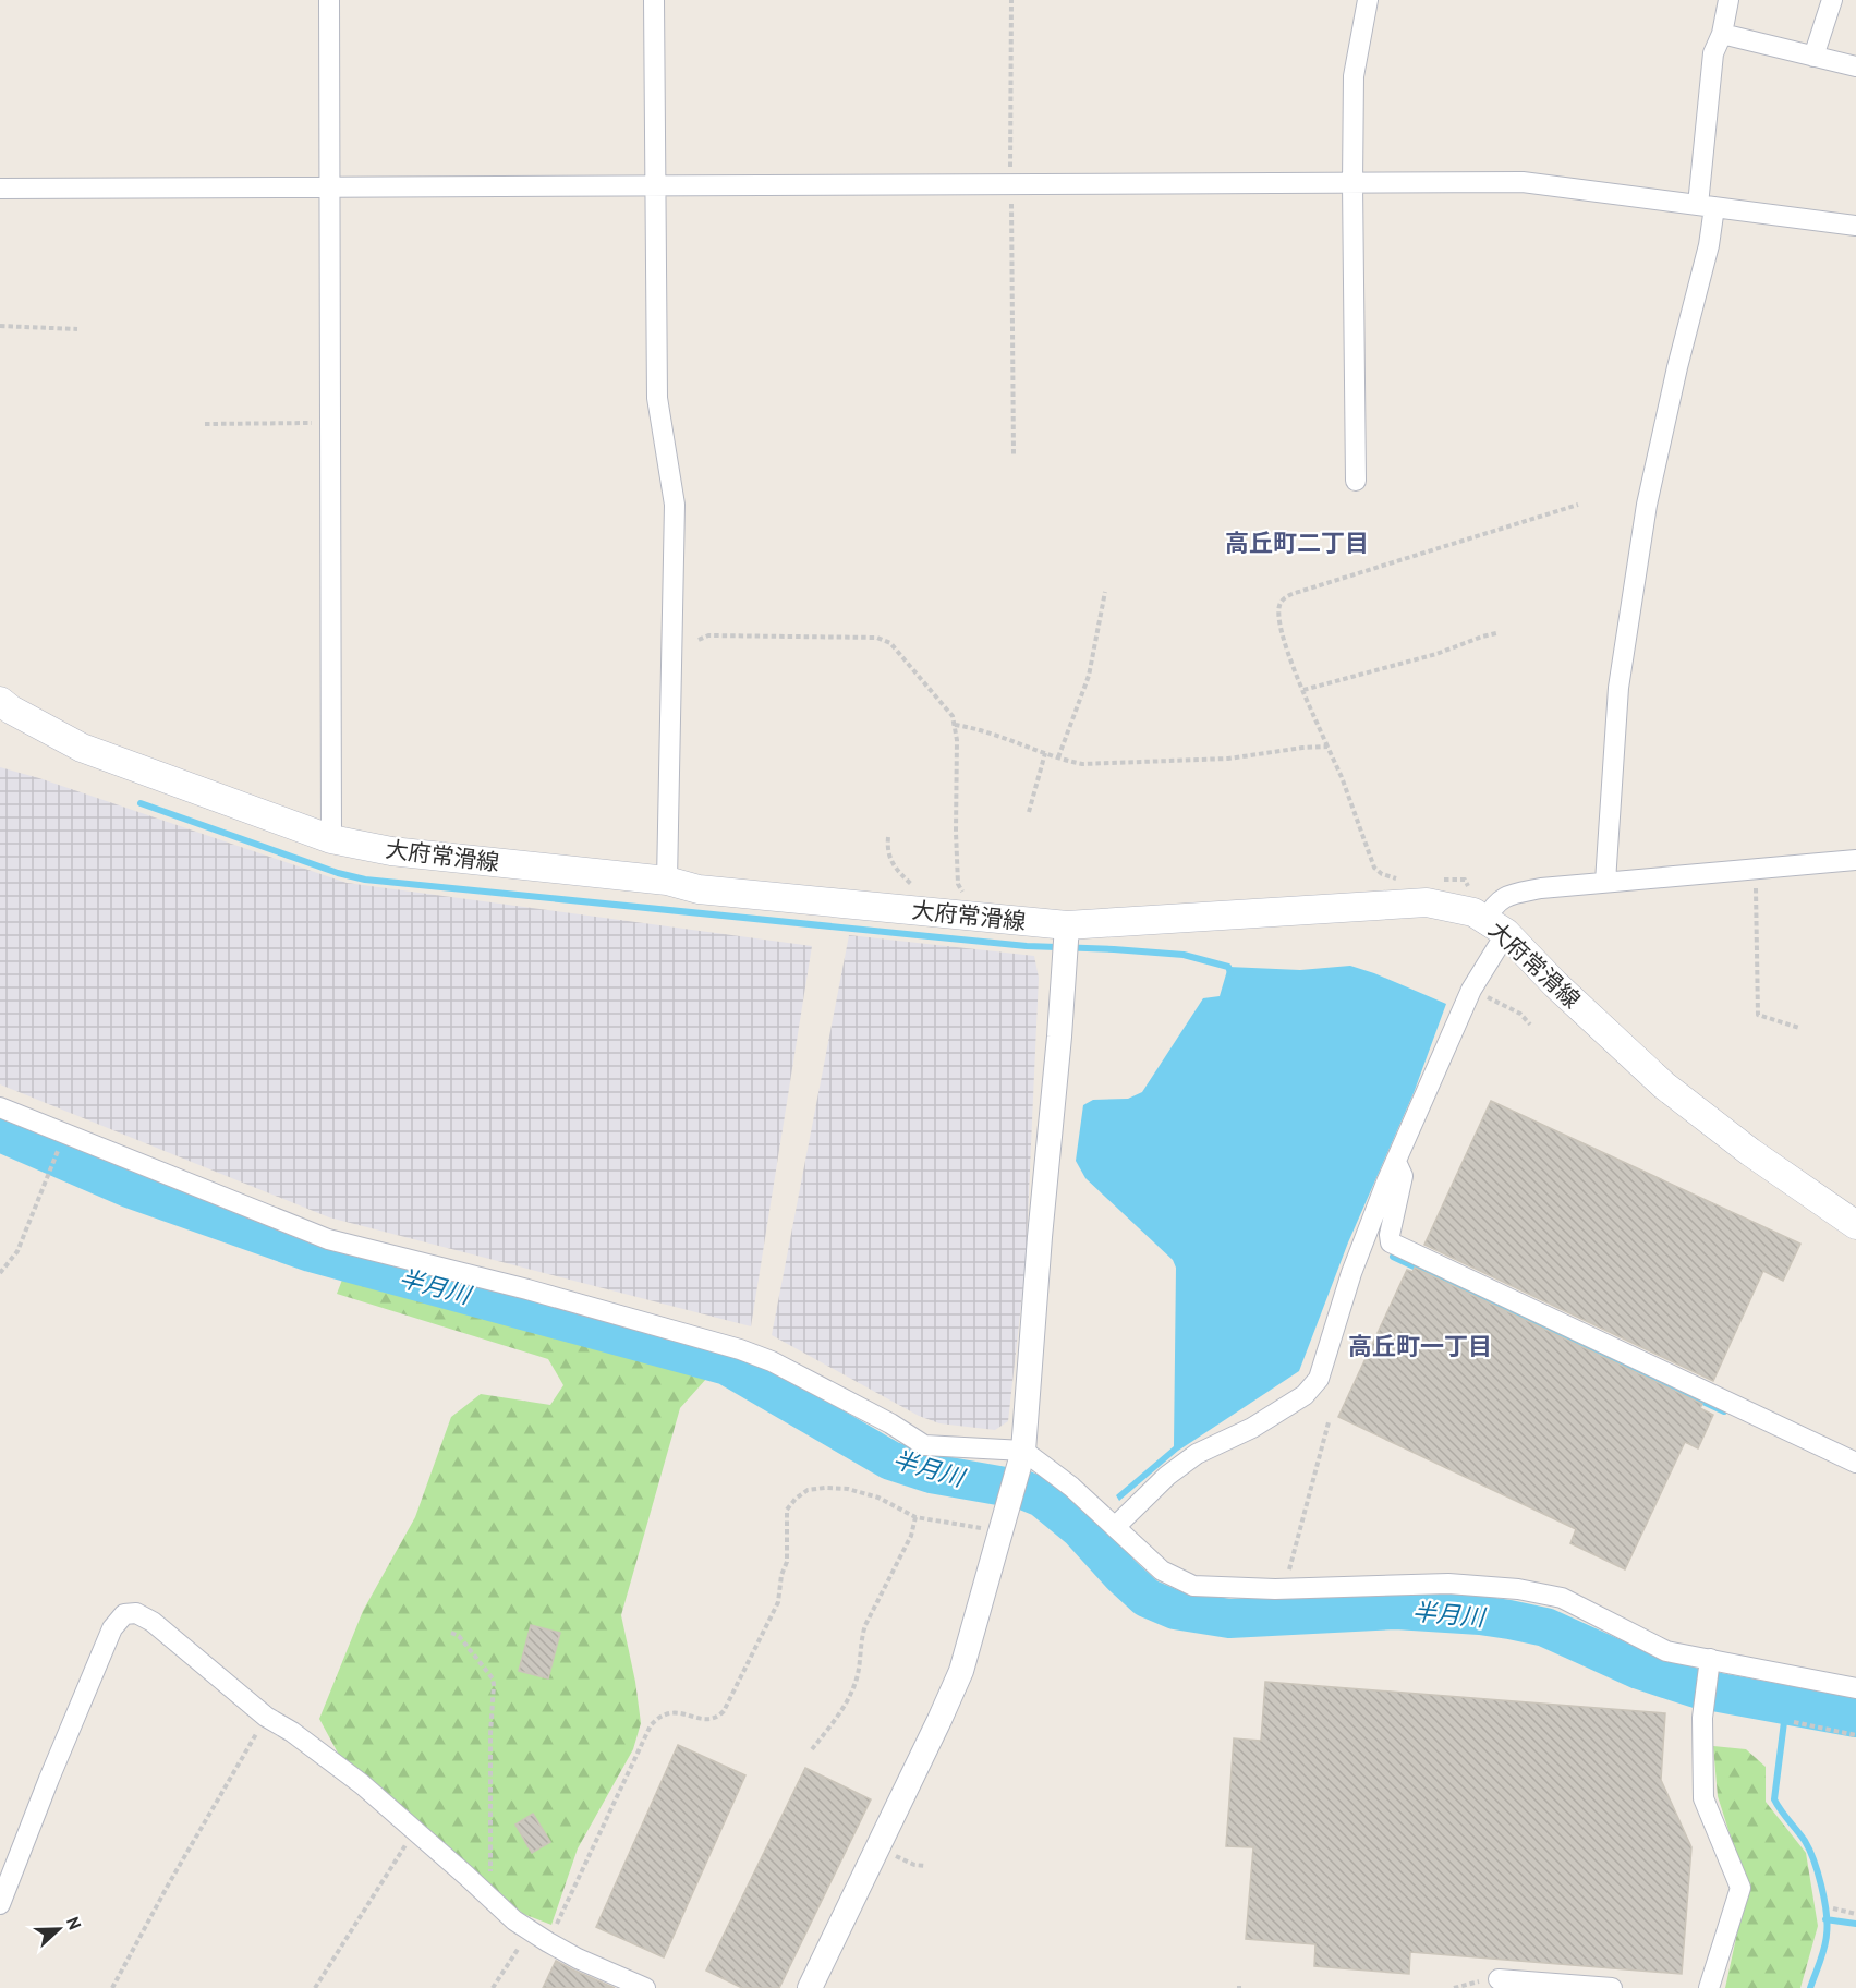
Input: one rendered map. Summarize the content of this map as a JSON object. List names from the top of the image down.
{
  "streets": {
    "main road": ["大府常滑線"]
  },
  "districts": ["高丘町二丁目", "高丘町一丁目"],
  "water": ["半月川"],
  "north": "right"
}
